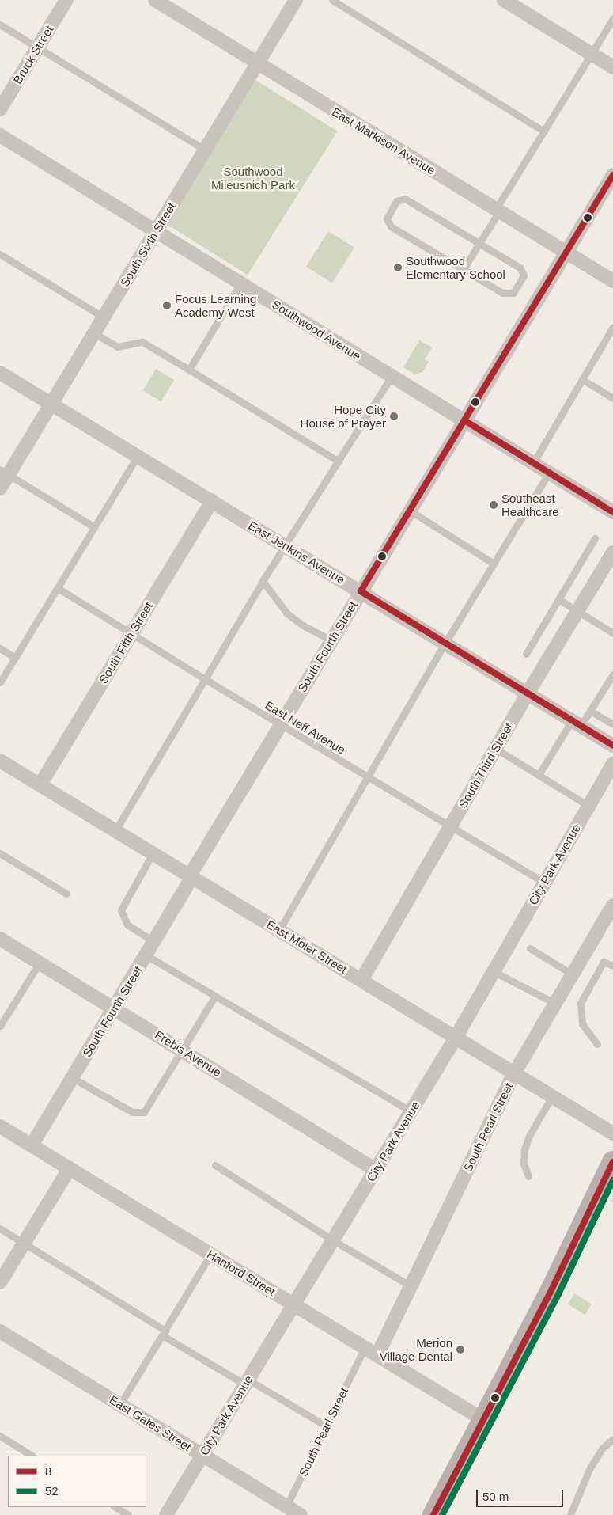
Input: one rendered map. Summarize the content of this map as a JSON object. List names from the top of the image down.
{
  "streets": {
    "street": [
      "Bruck Street",
      "East Markison Avenue",
      "South Sixth Street",
      "Southwood Avenue",
      "East Jenkins Avenue",
      "South Fifth Street",
      "South Fourth Street",
      "South Third Street",
      "City Park Avenue",
      "East Moler Street",
      "Frebis Avenue",
      "South Pearl Street",
      "Hanford Street",
      "East Gates Street"
    ],
    "lane": ["East Neff Avenue"]
  },
  "crossings": [
    ["East Markison Avenue", "South Sixth Street"],
    ["East Markison Avenue", "South Fourth Street"],
    ["South Sixth Street", "Southwood Avenue"],
    ["South Sixth Street", "East Jenkins Avenue"],
    ["Southwood Avenue", "South Fourth Street"],
    ["East Jenkins Avenue", "South Fifth Street"],
    ["East Jenkins Avenue", "South Fourth Street"],
    ["East Jenkins Avenue", "South Third Street"],
    ["South Fifth Street", "East Neff Avenue"],
    ["South Fifth Street", "East Moler Street"],
    ["South Fourth Street", "East Neff Avenue"],
    ["South Fourth Street", "East Moler Street"],
    ["South Fourth Street", "Frebis Avenue"],
    ["South Fourth Street", "Hanford Street"],
    ["East Neff Avenue", "South Third Street"],
    ["East Neff Avenue", "City Park Avenue"],
    ["South Third Street", "East Moler Street"],
    ["City Park Avenue", "East Moler Street"],
    ["City Park Avenue", "Frebis Avenue"],
    ["City Park Avenue", "Hanford Street"],
    ["City Park Avenue", "East Gates Street"],
    ["East Moler Street", "South Pearl Street"],
    ["South Pearl Street", "Hanford Street"],
    ["South Pearl Street", "East Gates Street"]
  ],
  "parks": ["Southwood Mileusnich Park"],
  "places": [
    "Southwood Elementary School",
    "Focus Learning Academy West",
    "Hope City House of Prayer",
    "Southeast Healthcare",
    "Merion Village Dental"
  ],
  "lines": ["transit line 8", "transit line 52"],
  "legend": ["8", "52"],
  "scale_bar": "50 m"
}
